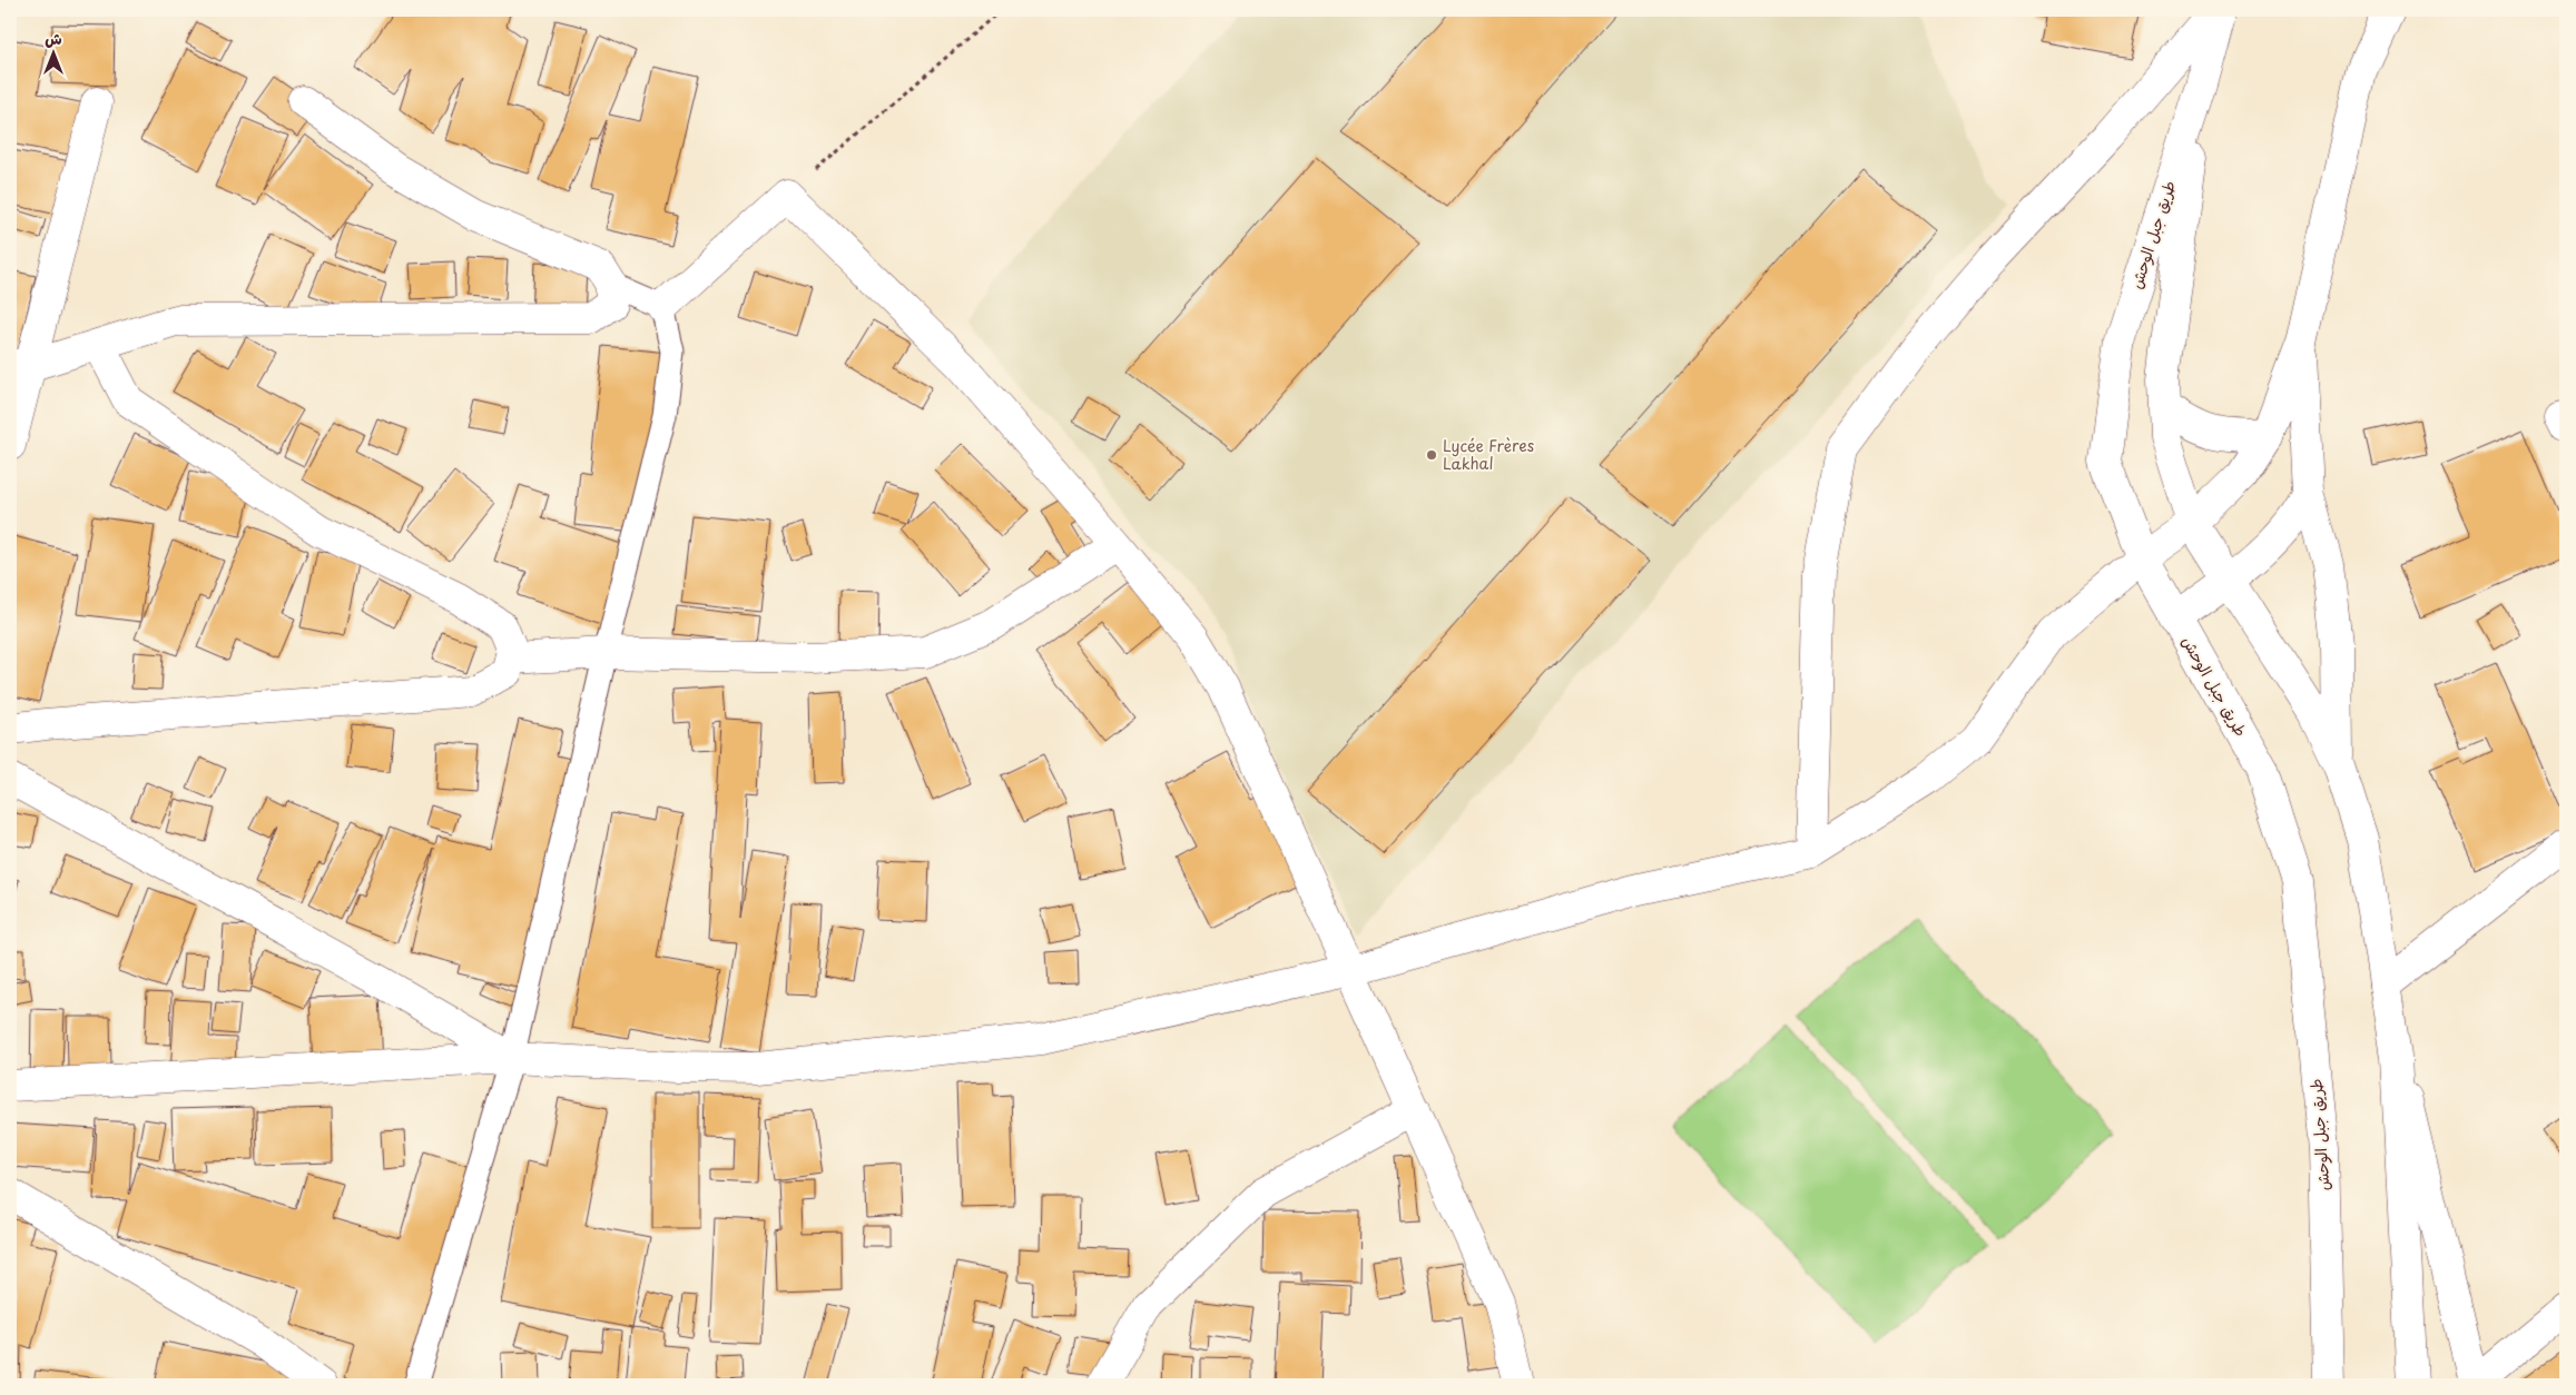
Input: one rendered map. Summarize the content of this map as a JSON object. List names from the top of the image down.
{
  "streets": {
    "street": ["طريق جبل الوحش"]
  },
  "places": ["Lycée Frères Lakhal"],
  "north": "top"
}
